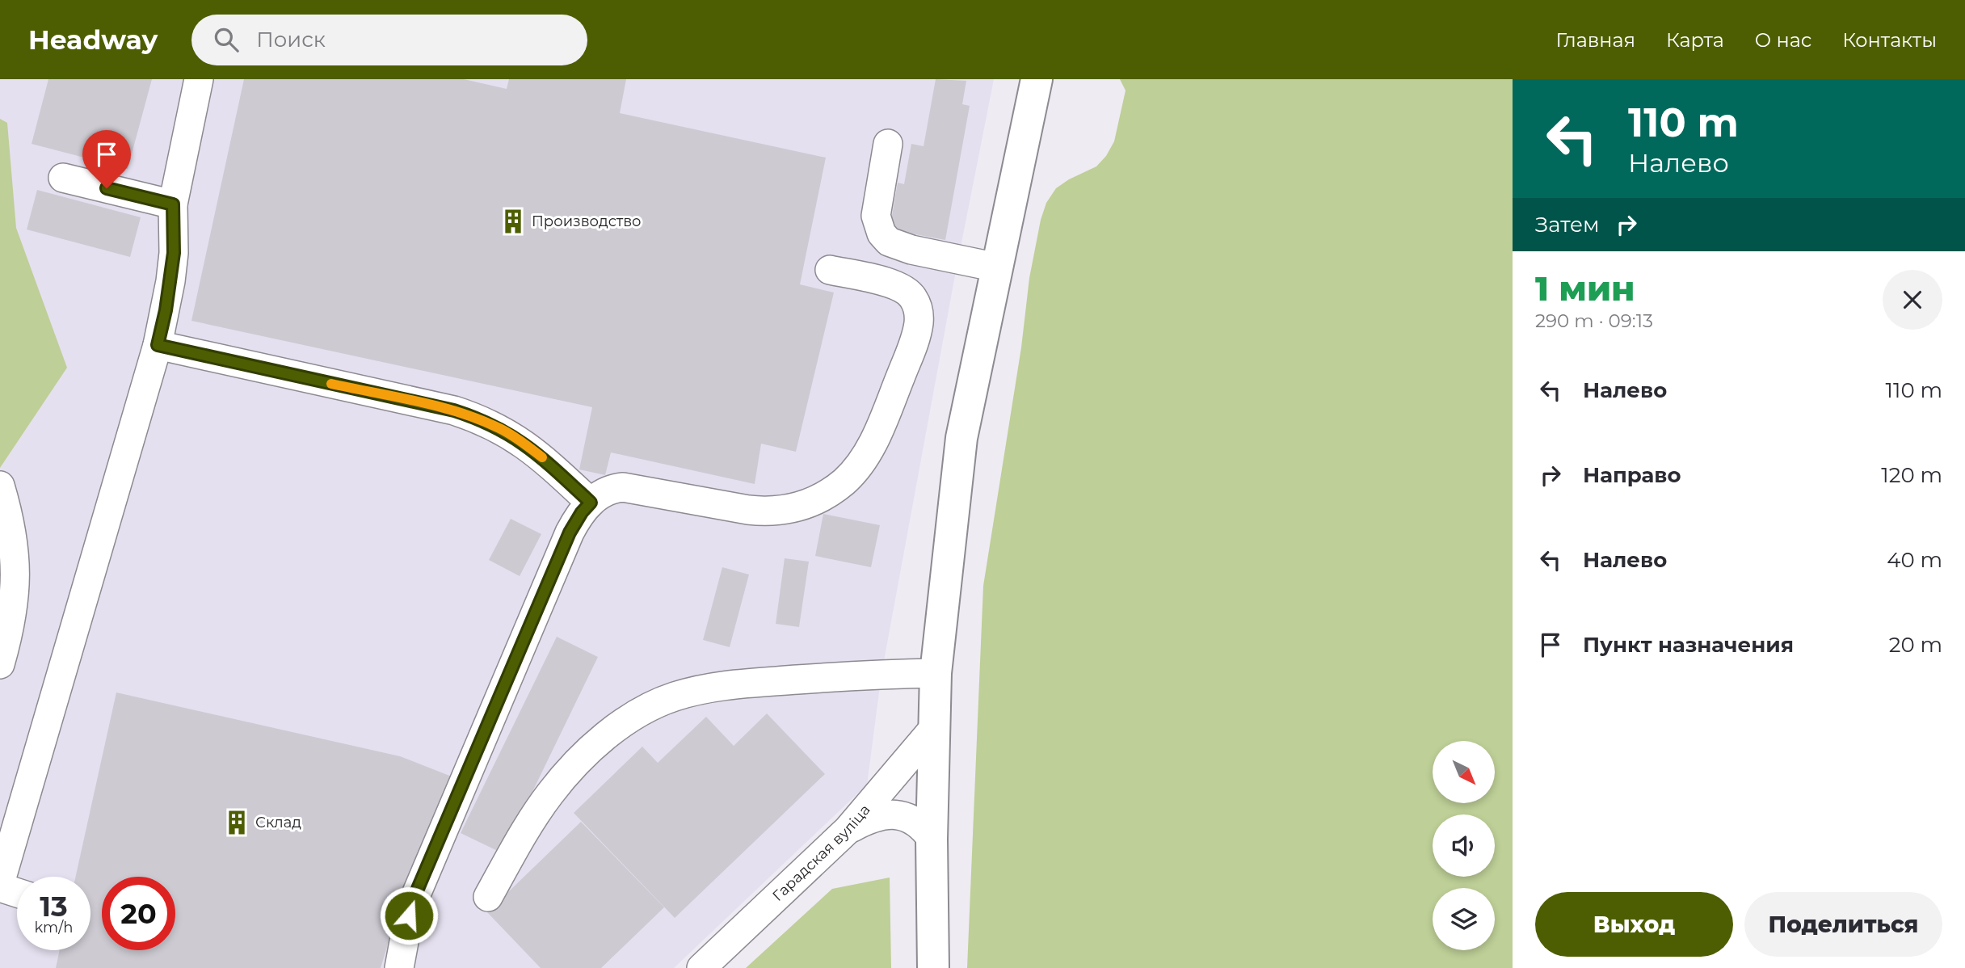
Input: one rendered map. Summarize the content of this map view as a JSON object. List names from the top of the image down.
{
  "streets": {
    "lane": ["Гарадская вуліца"]
  },
  "places": {
    "building": ["Производство", "Склад"]
  },
  "north": "bottom right",
  "page": {
    "header": "Headway",
    "search": "Поиск",
    "nav": [
      "Главная",
      "Карта",
      "О нас",
      "Контакты"
    ],
    "turn": ["110 m", "Налево"],
    "then": "Затем",
    "heading": ["1 мин", "290 m · 09:13"],
    "list": [
      {
        "name": "Налево",
        "value": "110 m"
      },
      {
        "name": "Направо",
        "value": "120 m"
      },
      {
        "name": "Налево",
        "value": "40 m"
      },
      {
        "name": "Пункт назначения",
        "value": "20 m"
      }
    ],
    "speed": "13 km/h",
    "limit": "20",
    "buttons": ["Выход", "Поделиться"]
  }
}
